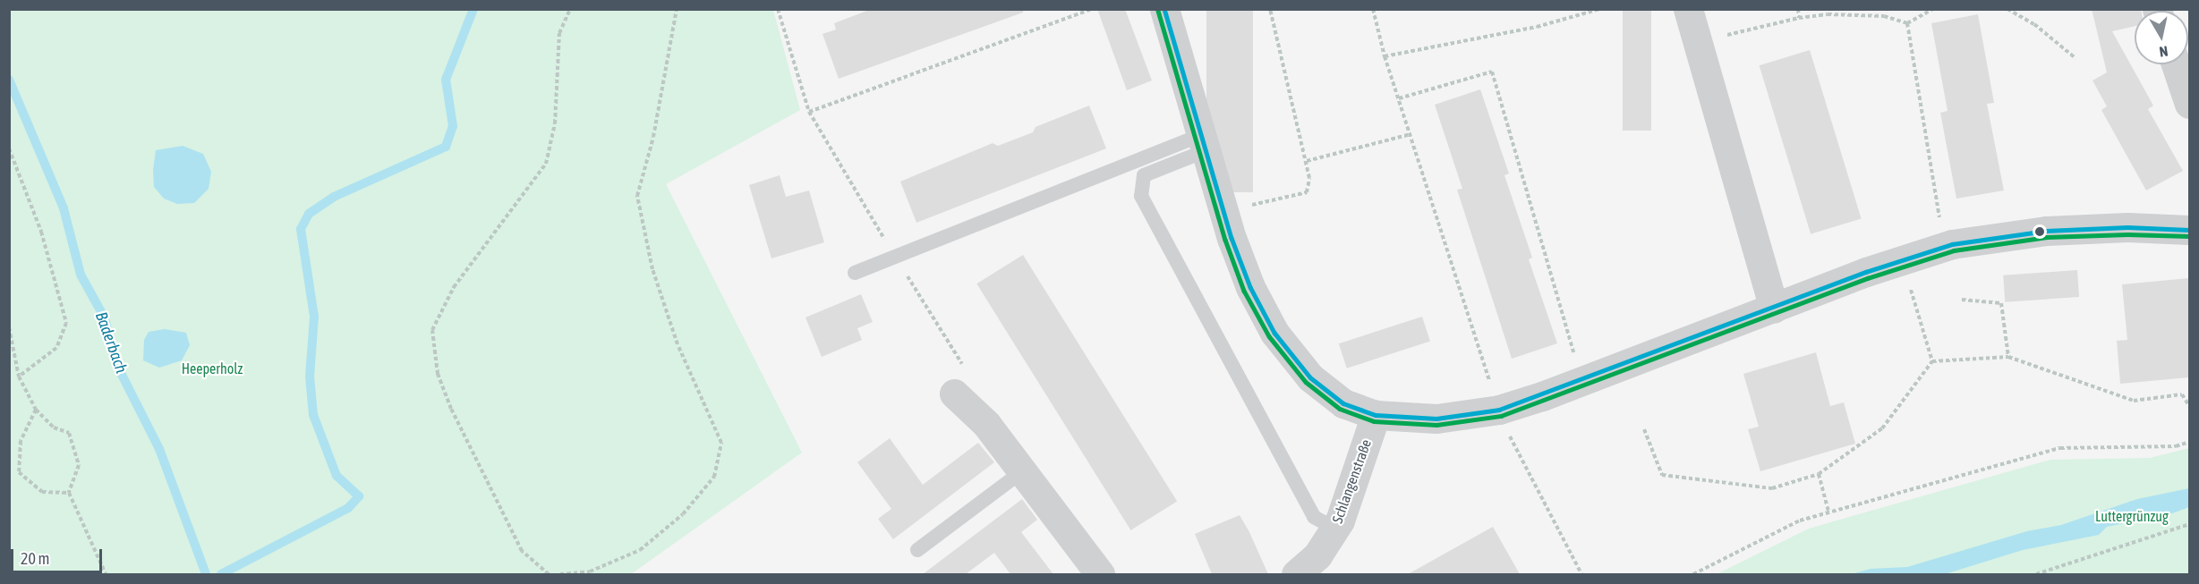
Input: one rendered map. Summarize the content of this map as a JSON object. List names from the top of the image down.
{
  "streets": {
    "street": ["Schlangenstraße"]
  },
  "water": ["Baderbach"],
  "parks": ["Heeperholz", "Luttergrünzug"],
  "scale_bar": "20 m",
  "north": "bottom"
}
